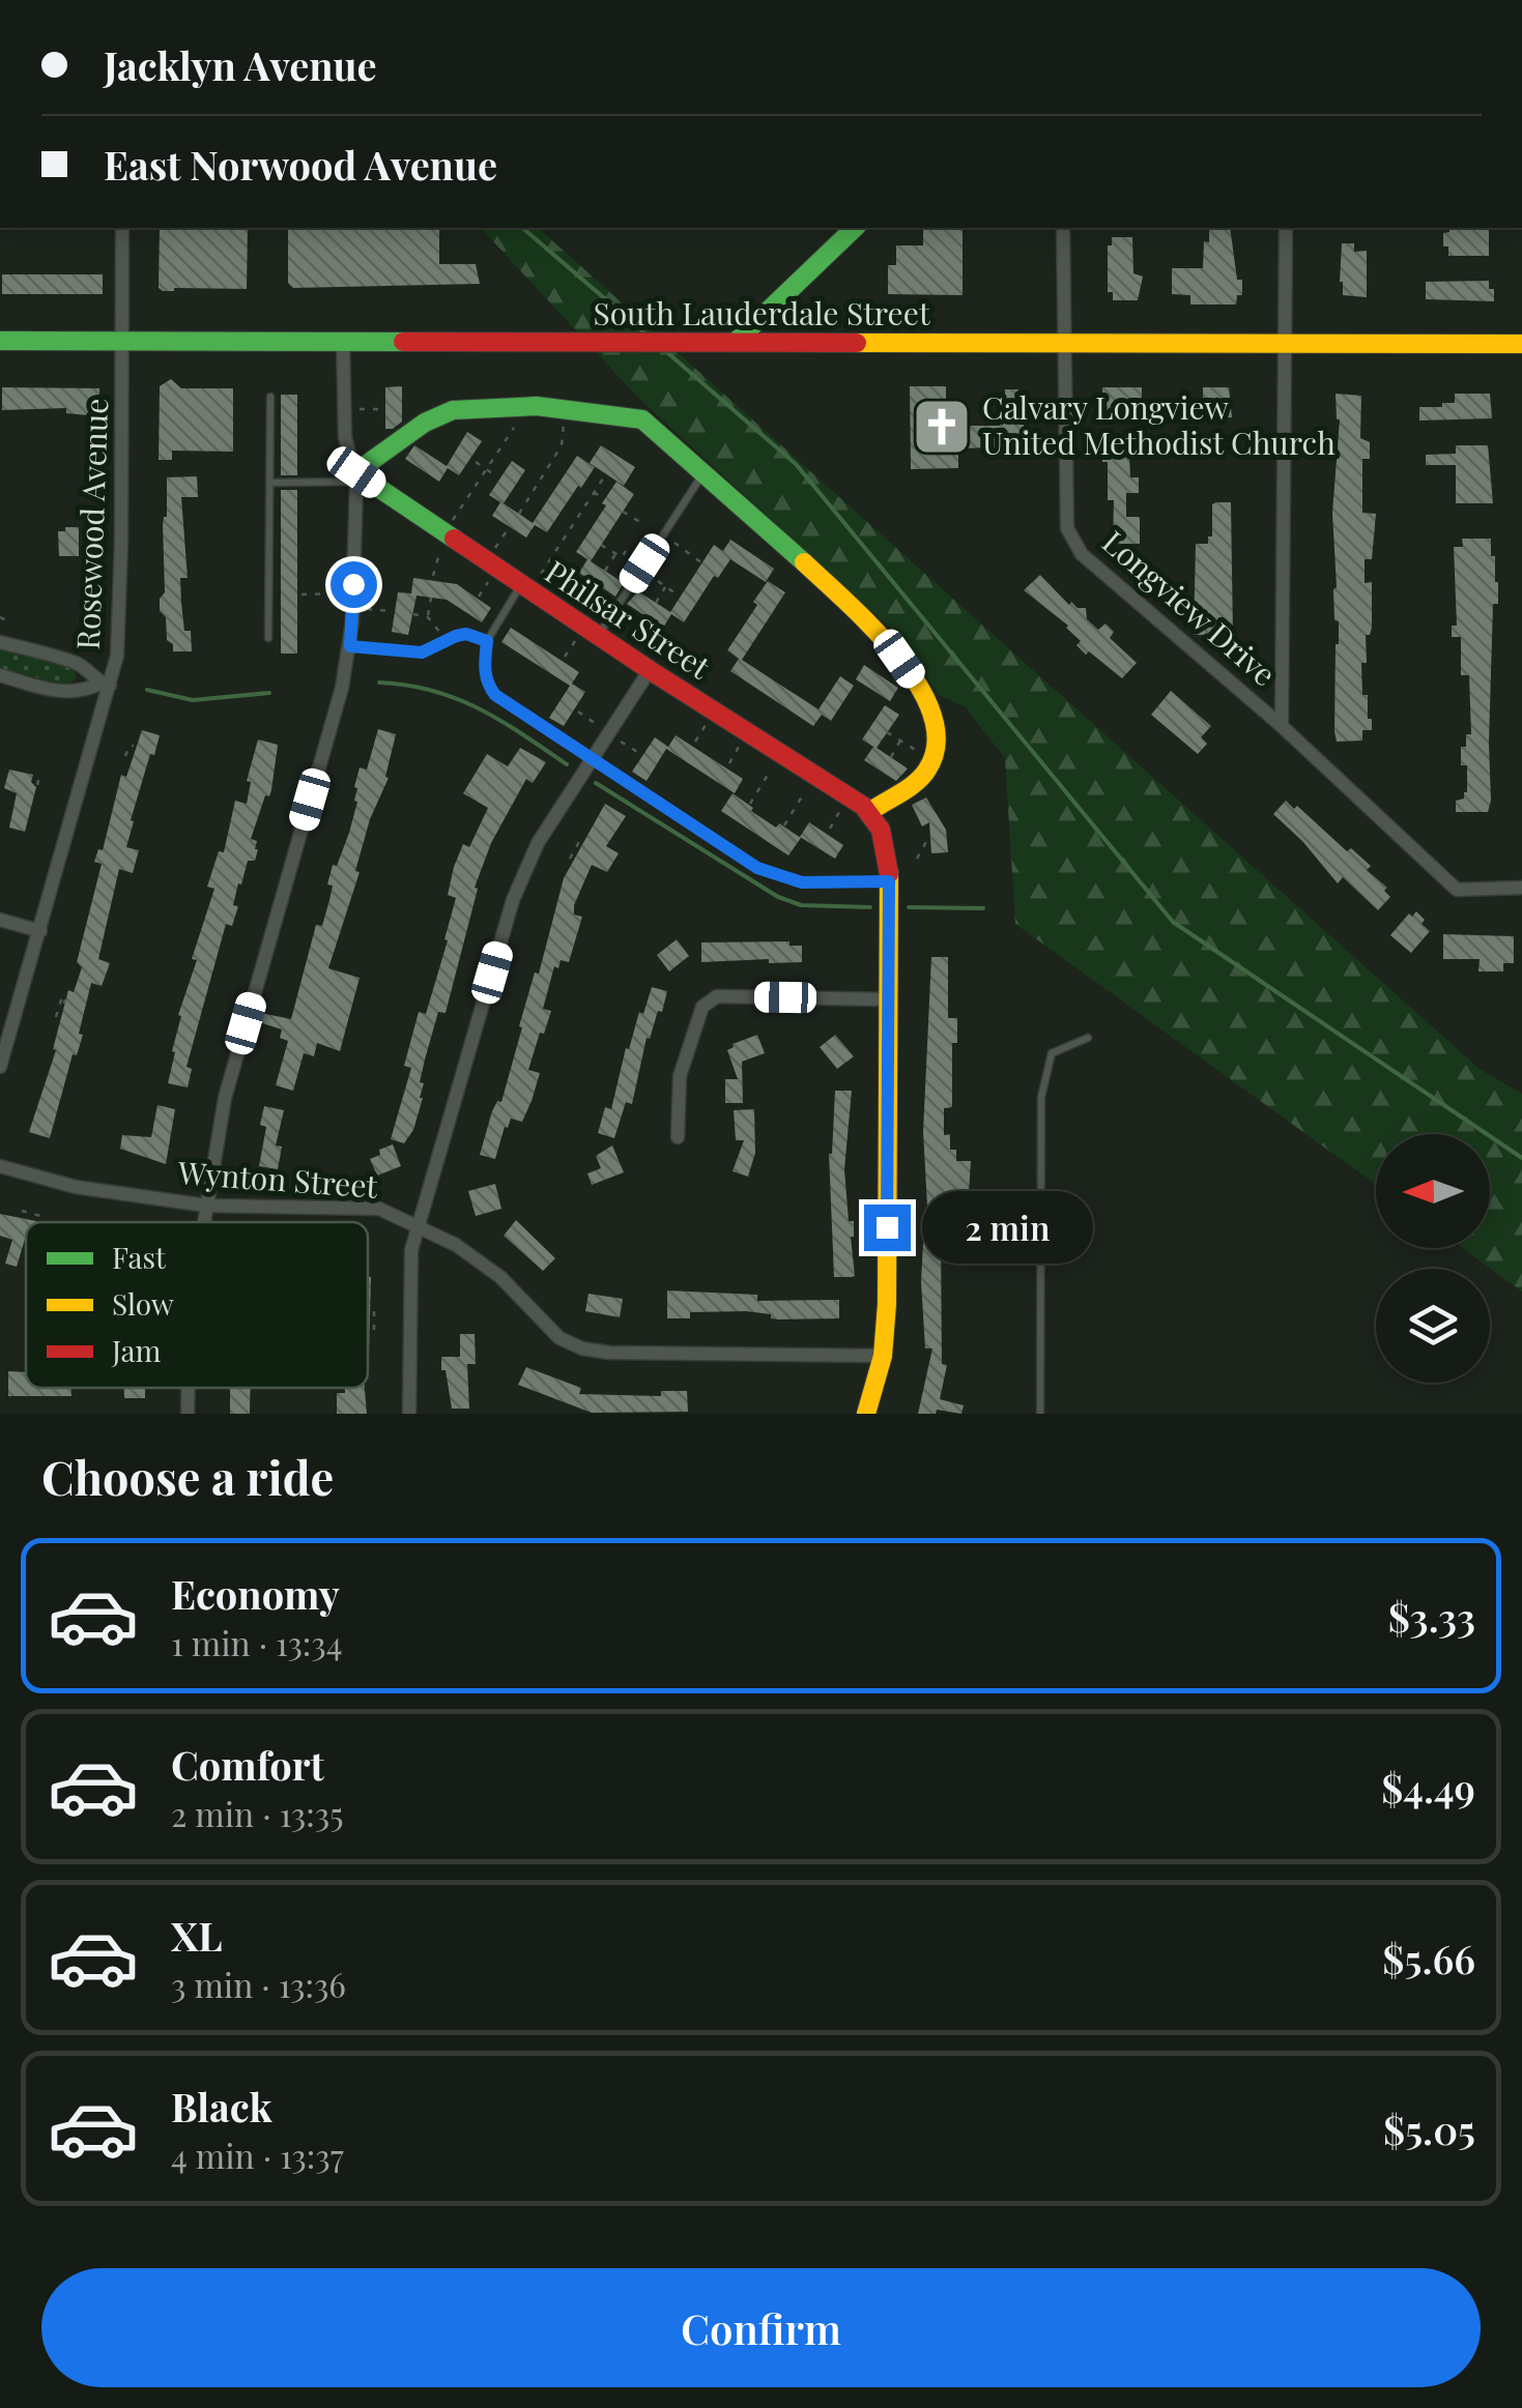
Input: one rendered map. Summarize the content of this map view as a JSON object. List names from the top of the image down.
{
  "streets": {
    "street": [
      "South Lauderdale Street",
      "Rosewood Avenue",
      "Longview Drive",
      "Philsar Street",
      "Wynton Street"
    ]
  },
  "crossings": [
    ["South Lauderdale Street", "Rosewood Avenue"],
    ["South Lauderdale Street", "Longview Drive"]
  ],
  "places": {
    "church": ["Calvary Longview United Methodist Church"]
  },
  "legend": ["Fast", "Slow", "Jam"],
  "north": "left",
  "page": {
    "banner": ["Jacklyn Avenue", "East Norwood Avenue"],
    "bubble": "2 min",
    "heading": "Choose a ride",
    "list": [
      {
        "name": "Economy",
        "note": "1 min · 13:34",
        "value": "$3.33"
      },
      {
        "name": "Comfort",
        "note": "2 min · 13:35",
        "value": "$4.49"
      },
      {
        "name": "XL",
        "note": "3 min · 13:36",
        "value": "$5.66"
      },
      {
        "name": "Black",
        "note": "4 min · 13:37",
        "value": "$5.05"
      }
    ],
    "buttons": "Confirm"
  }
}
